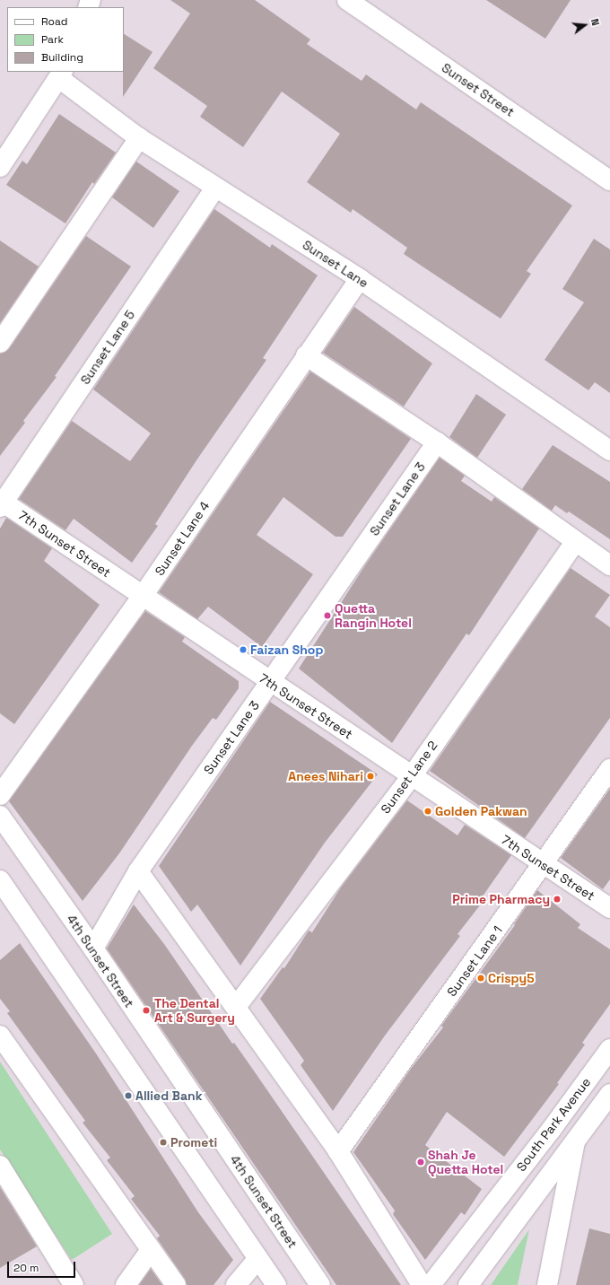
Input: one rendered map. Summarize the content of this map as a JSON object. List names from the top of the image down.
{
  "streets": {
    "street": [
      "Sunset Street",
      "Sunset Lane",
      "Sunset Lane 5",
      "Sunset Lane 3",
      "Sunset Lane 4",
      "7th Sunset Street",
      "Sunset Lane 2",
      "4th Sunset Street",
      "Sunset Lane 1",
      "South Park Avenue"
    ]
  },
  "crossings": [
    ["Sunset Lane", "Sunset Lane 5"],
    ["Sunset Lane", "Sunset Lane 4"],
    ["Sunset Lane 5", "7th Sunset Street"],
    ["Sunset Lane 3", "7th Sunset Street"],
    ["Sunset Lane 3", "4th Sunset Street"],
    ["Sunset Lane 4", "7th Sunset Street"],
    ["7th Sunset Street", "Sunset Lane 2"],
    ["7th Sunset Street", "Sunset Lane 1"]
  ],
  "places": [
    "Quetta Rangin Hotel",
    "Faizan Shop",
    "Anees Nihari",
    "Golden Pakwan",
    "Prime Pharmacy",
    "Crispy5",
    "The Dental Art & Surgery",
    "Allied Bank",
    "Prometi",
    "Shah Je Quetta Hotel"
  ],
  "legend": ["Road", "Park", "Building"],
  "scale_bar": "20 m",
  "north": "right"
}
